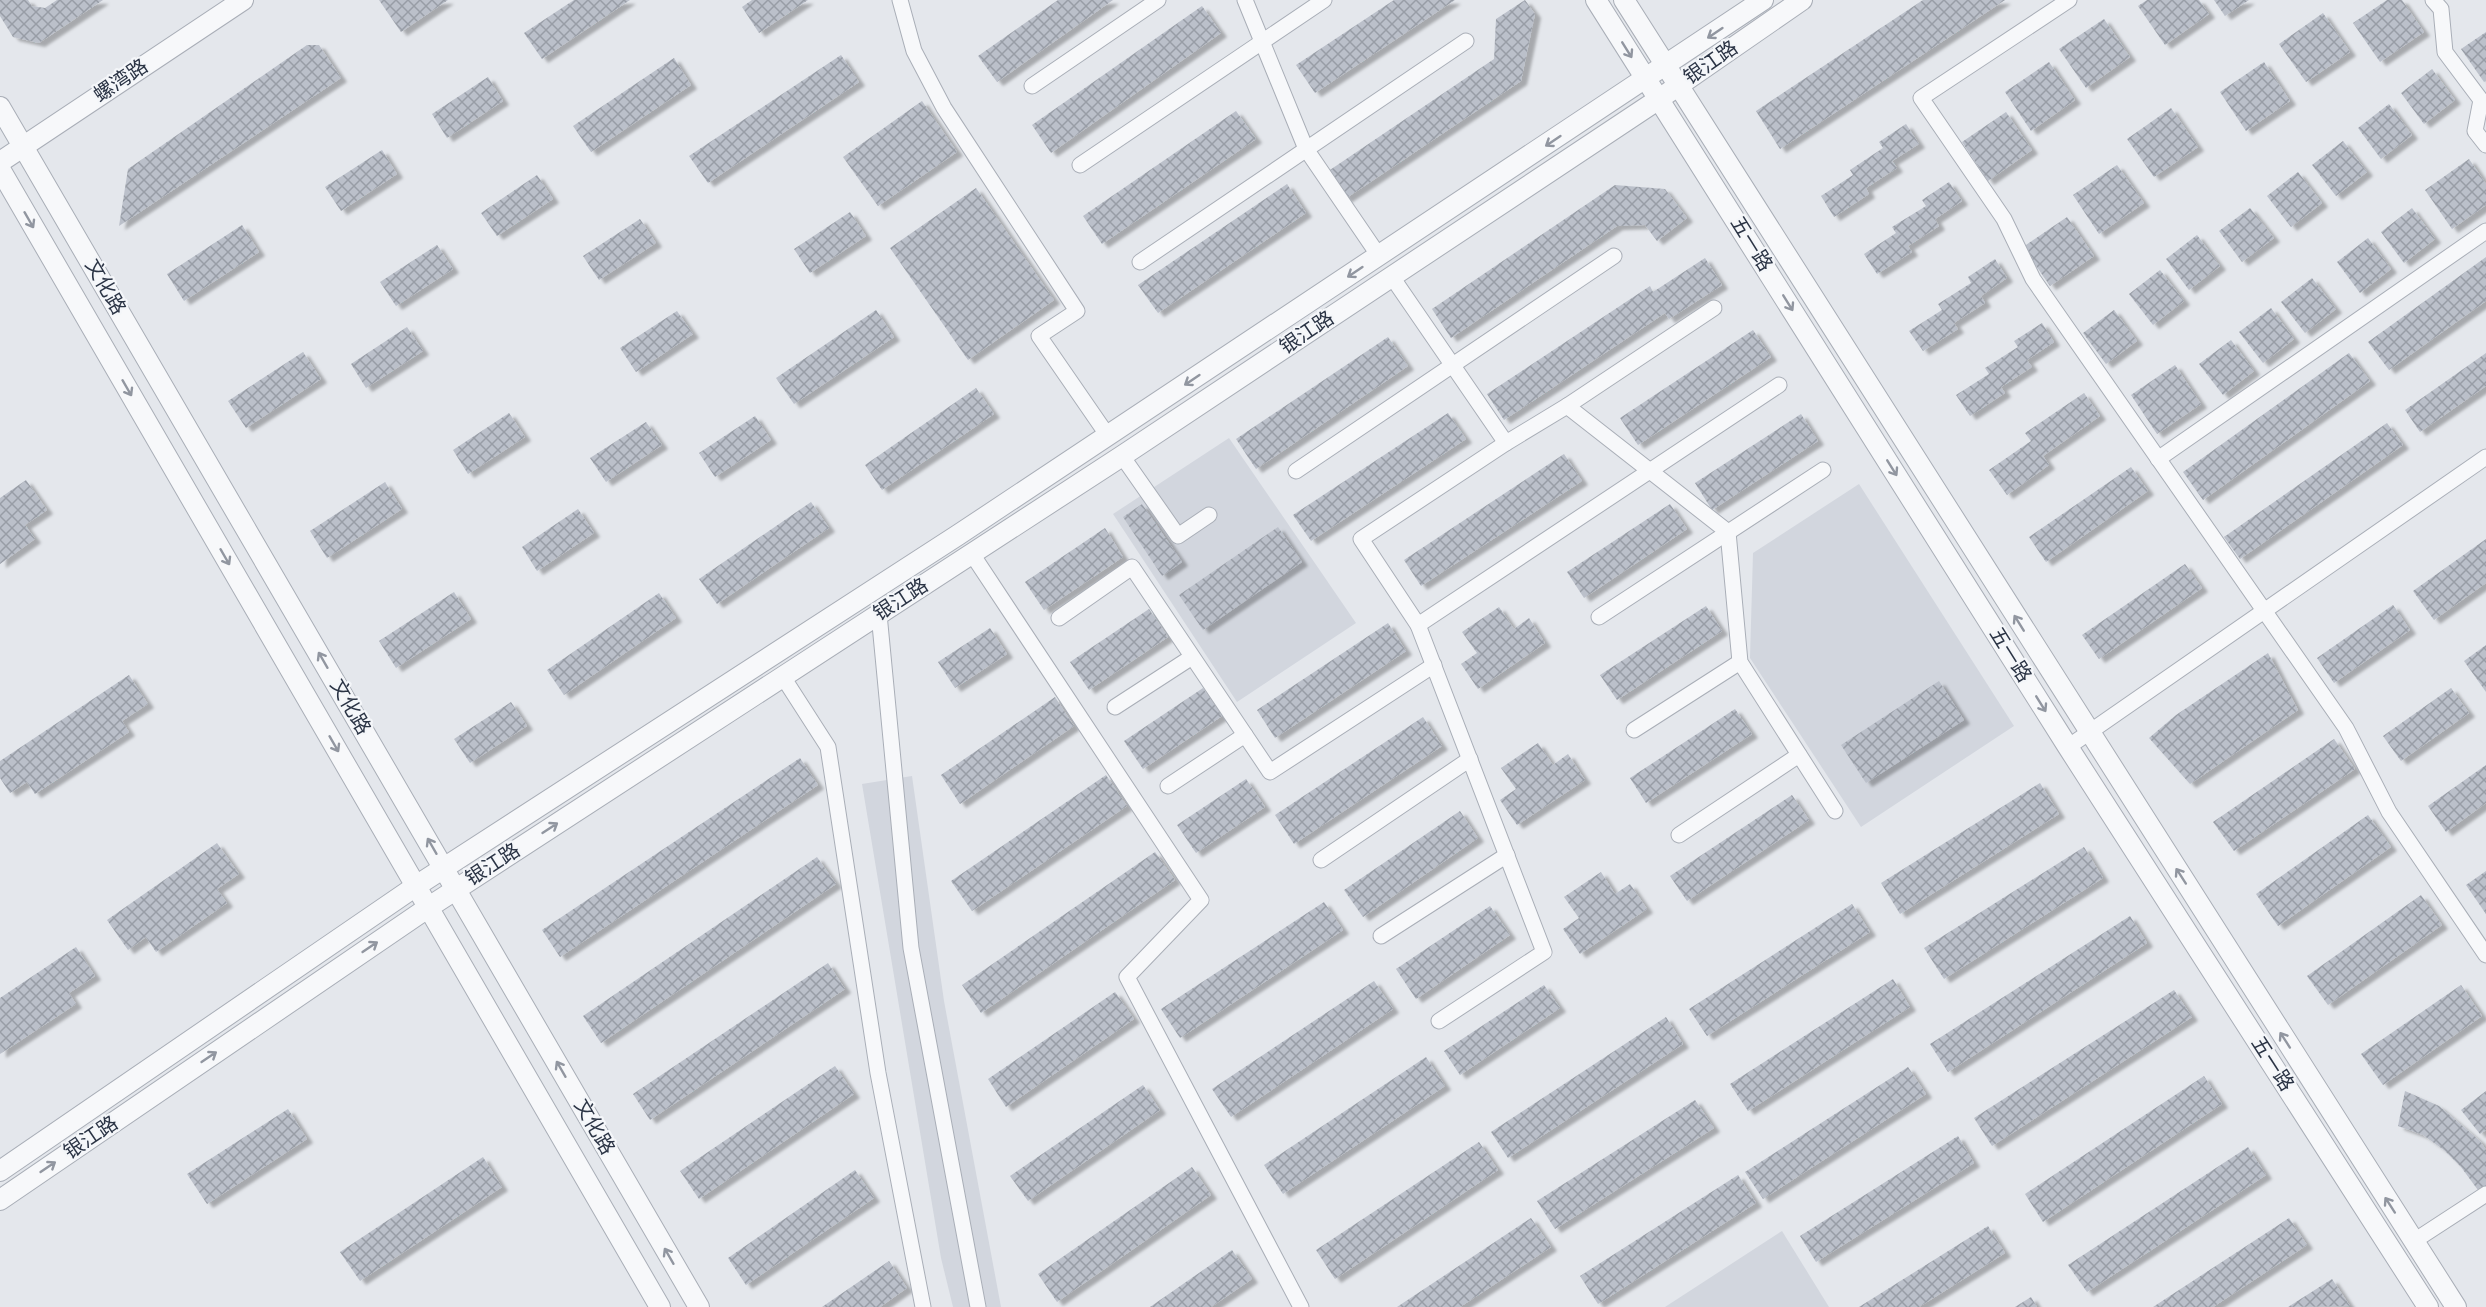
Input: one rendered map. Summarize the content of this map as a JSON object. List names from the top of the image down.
{
  "streets": {
    "street": [
      "银江路",
      "螺湾路",
      "五一路",
      "文化路"
    ]
  },
  "crossings": [
    ["银江路", "五一路"],
    ["银江路", "文化路"],
    ["螺湾路", "文化路"]
  ]
}
